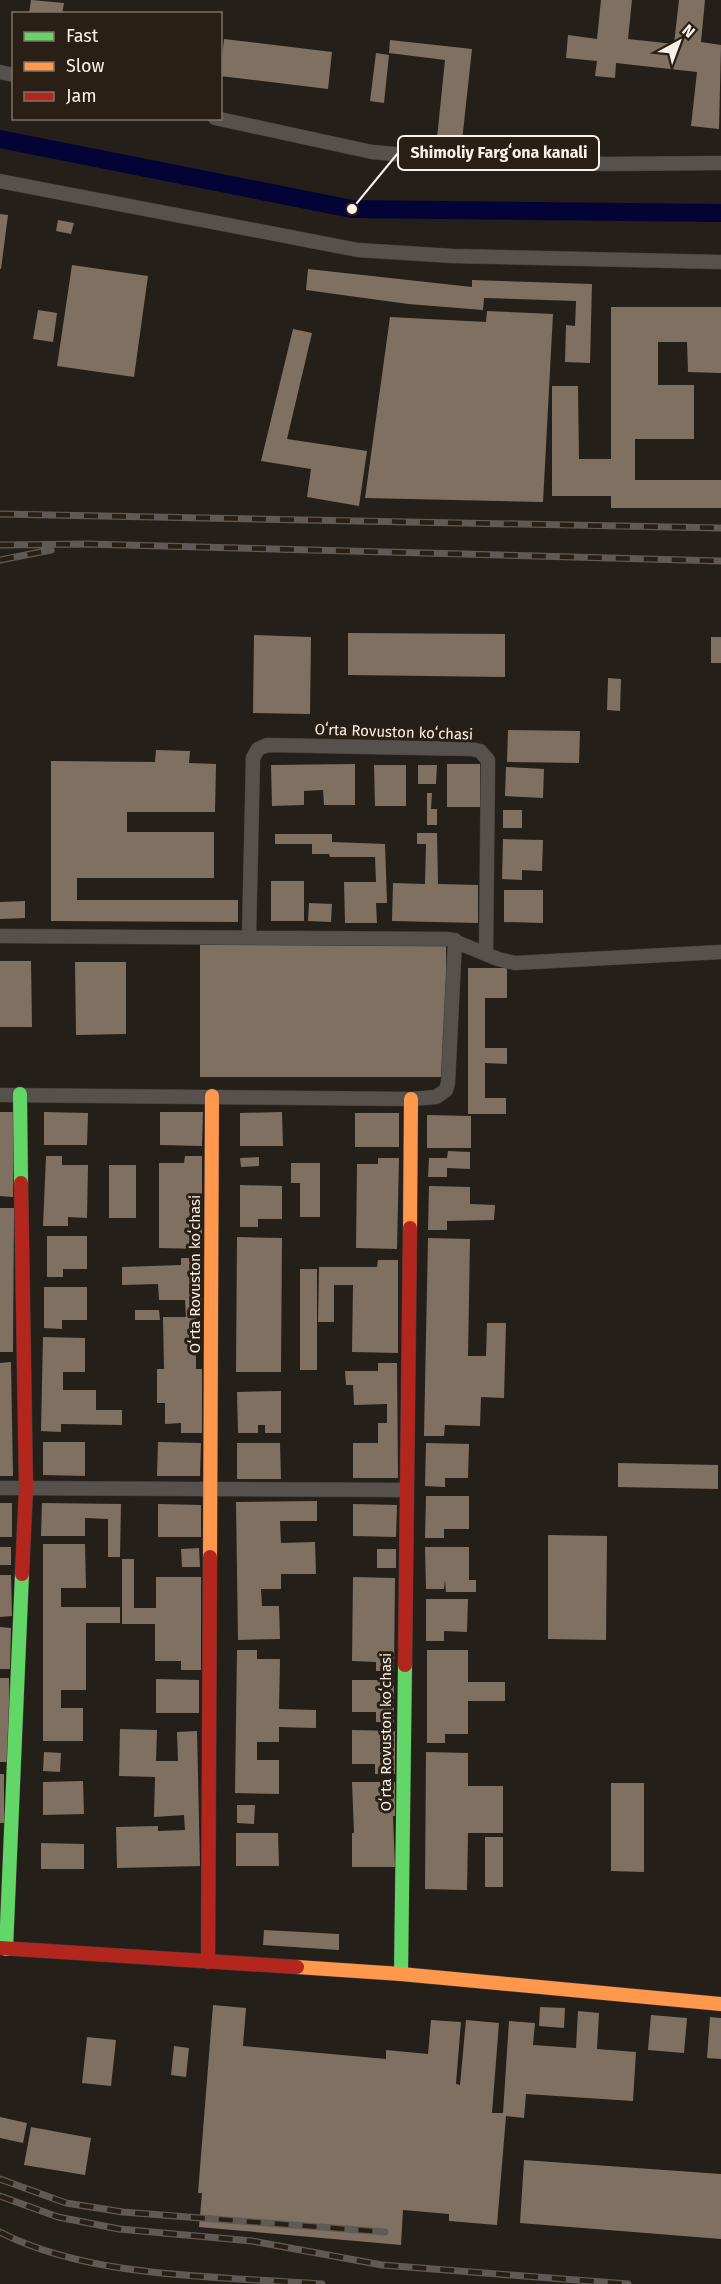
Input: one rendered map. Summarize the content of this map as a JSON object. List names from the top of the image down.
{
  "streets": {
    "street": ["Oʻrta Rovuston koʻchasi"]
  },
  "places": ["Shimoliy Fargʻona kanali"],
  "legend": ["Fast", "Slow", "Jam"],
  "north": "top right"
}
